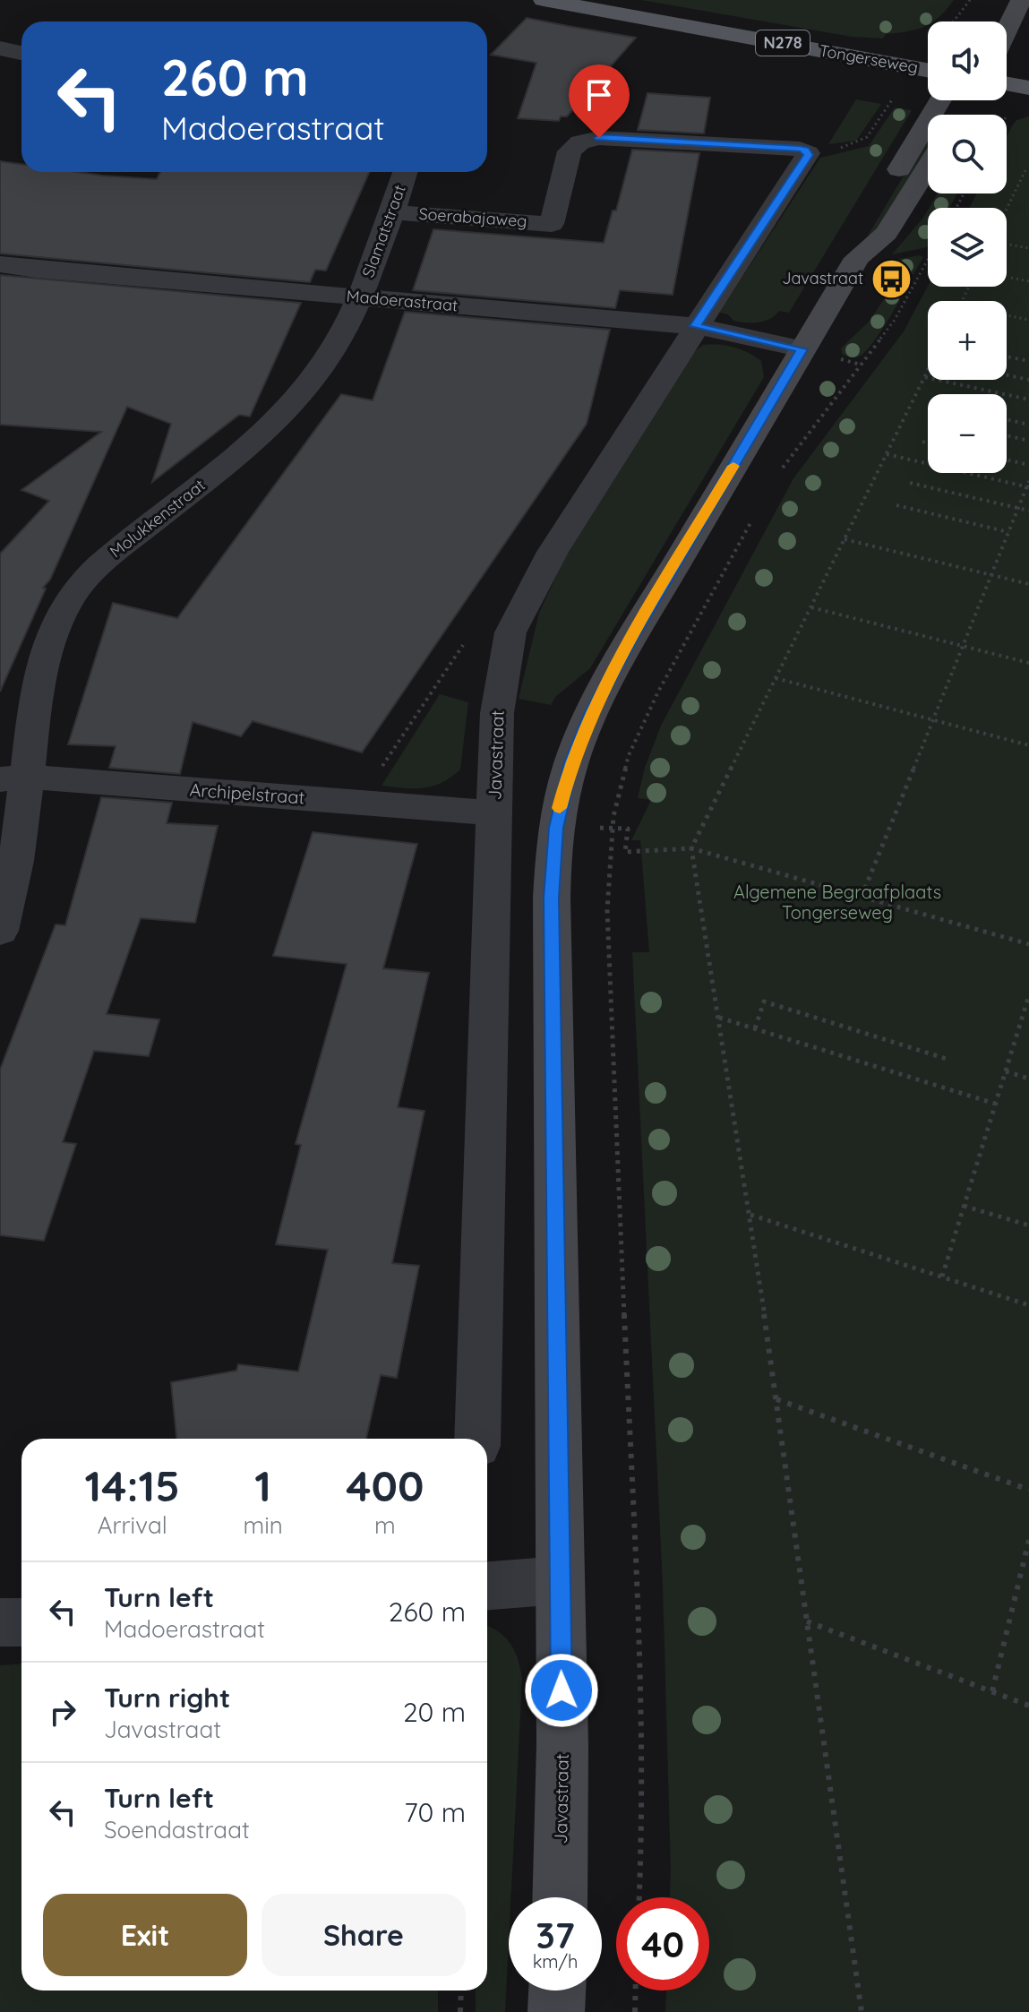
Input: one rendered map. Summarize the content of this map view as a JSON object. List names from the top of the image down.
{
  "streets": {
    "main road": ["N278", "Tongerseweg"],
    "street": [
      "Soerabajaweg",
      "Slamatstraat",
      "Madoerastraat",
      "Molukkenstraat",
      "Javastraat",
      "Archipelstraat"
    ]
  },
  "crossings": [
    ["Soerabajaweg", "Slamatstraat"],
    ["Soerabajaweg", "Javastraat"],
    ["Slamatstraat", "Madoerastraat"],
    ["Slamatstraat", "Molukkenstraat"],
    ["Madoerastraat", "Molukkenstraat"],
    ["Madoerastraat", "Javastraat"],
    ["Molukkenstraat", "Archipelstraat"],
    ["Javastraat", "Archipelstraat"]
  ],
  "parks": ["Algemene Begraafplaats Tongerseweg"],
  "places": {
    "bus stop": ["Javastraat"]
  },
  "page": {
    "map_buttons": ["+", "−"],
    "turn": ["260 m", "Madoerastraat"],
    "eta": [
      "14:15",
      "Arrival",
      "1",
      "min",
      "400",
      "m"
    ],
    "list": [
      {
        "name": "Turn left",
        "note": "Madoerastraat",
        "value": "260 m"
      },
      {
        "name": "Turn right",
        "note": "Javastraat",
        "value": "20 m"
      },
      {
        "name": "Turn left",
        "note": "Soendastraat",
        "value": "70 m"
      }
    ],
    "buttons": ["Exit", "Share"],
    "speed": "37 km/h",
    "limit": "40"
  }
}
